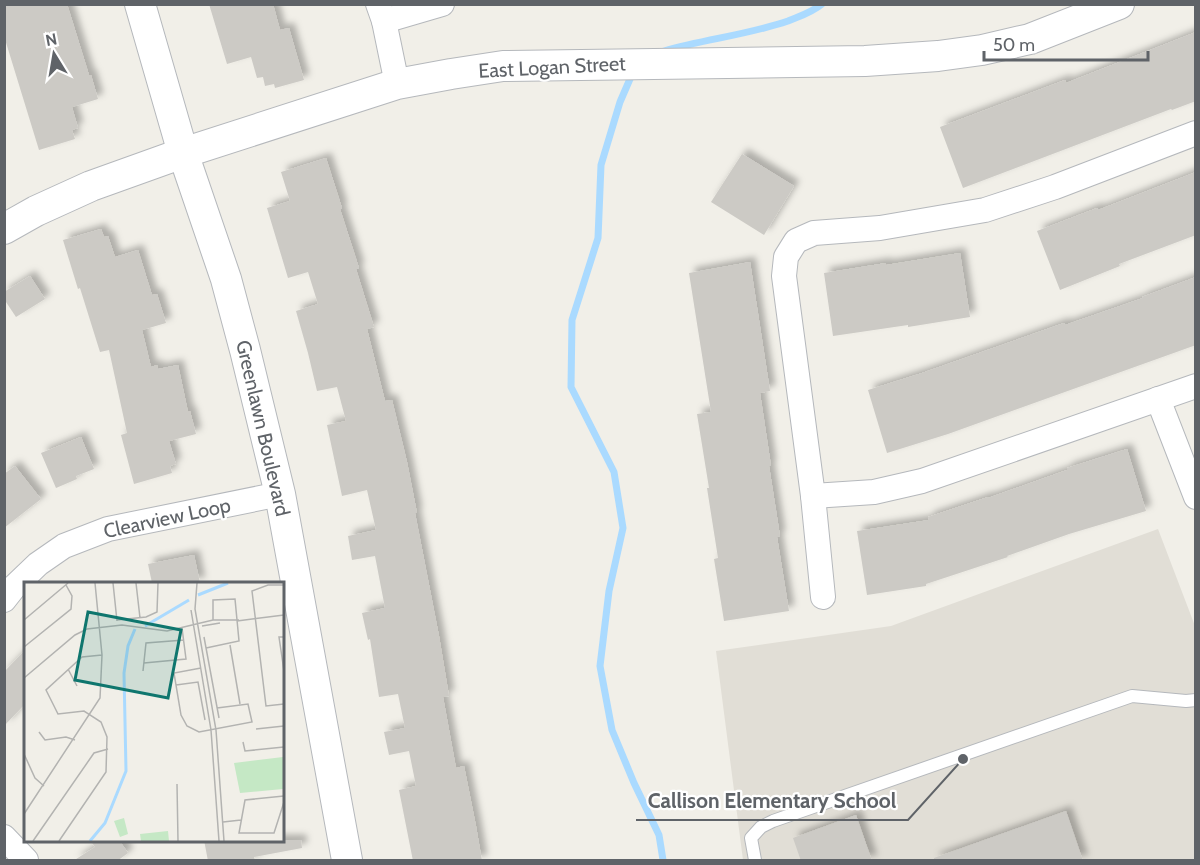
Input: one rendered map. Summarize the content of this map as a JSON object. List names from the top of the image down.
{
  "streets": {
    "street": ["East Logan Street", "Greenlawn Boulevard", "Clearview Loop"]
  },
  "crossings": [
    ["East Logan Street", "Greenlawn Boulevard"],
    ["Greenlawn Boulevard", "Clearview Loop"]
  ],
  "places": ["Callison Elementary School"],
  "scale_bar": "50 m",
  "north": "top"
}
